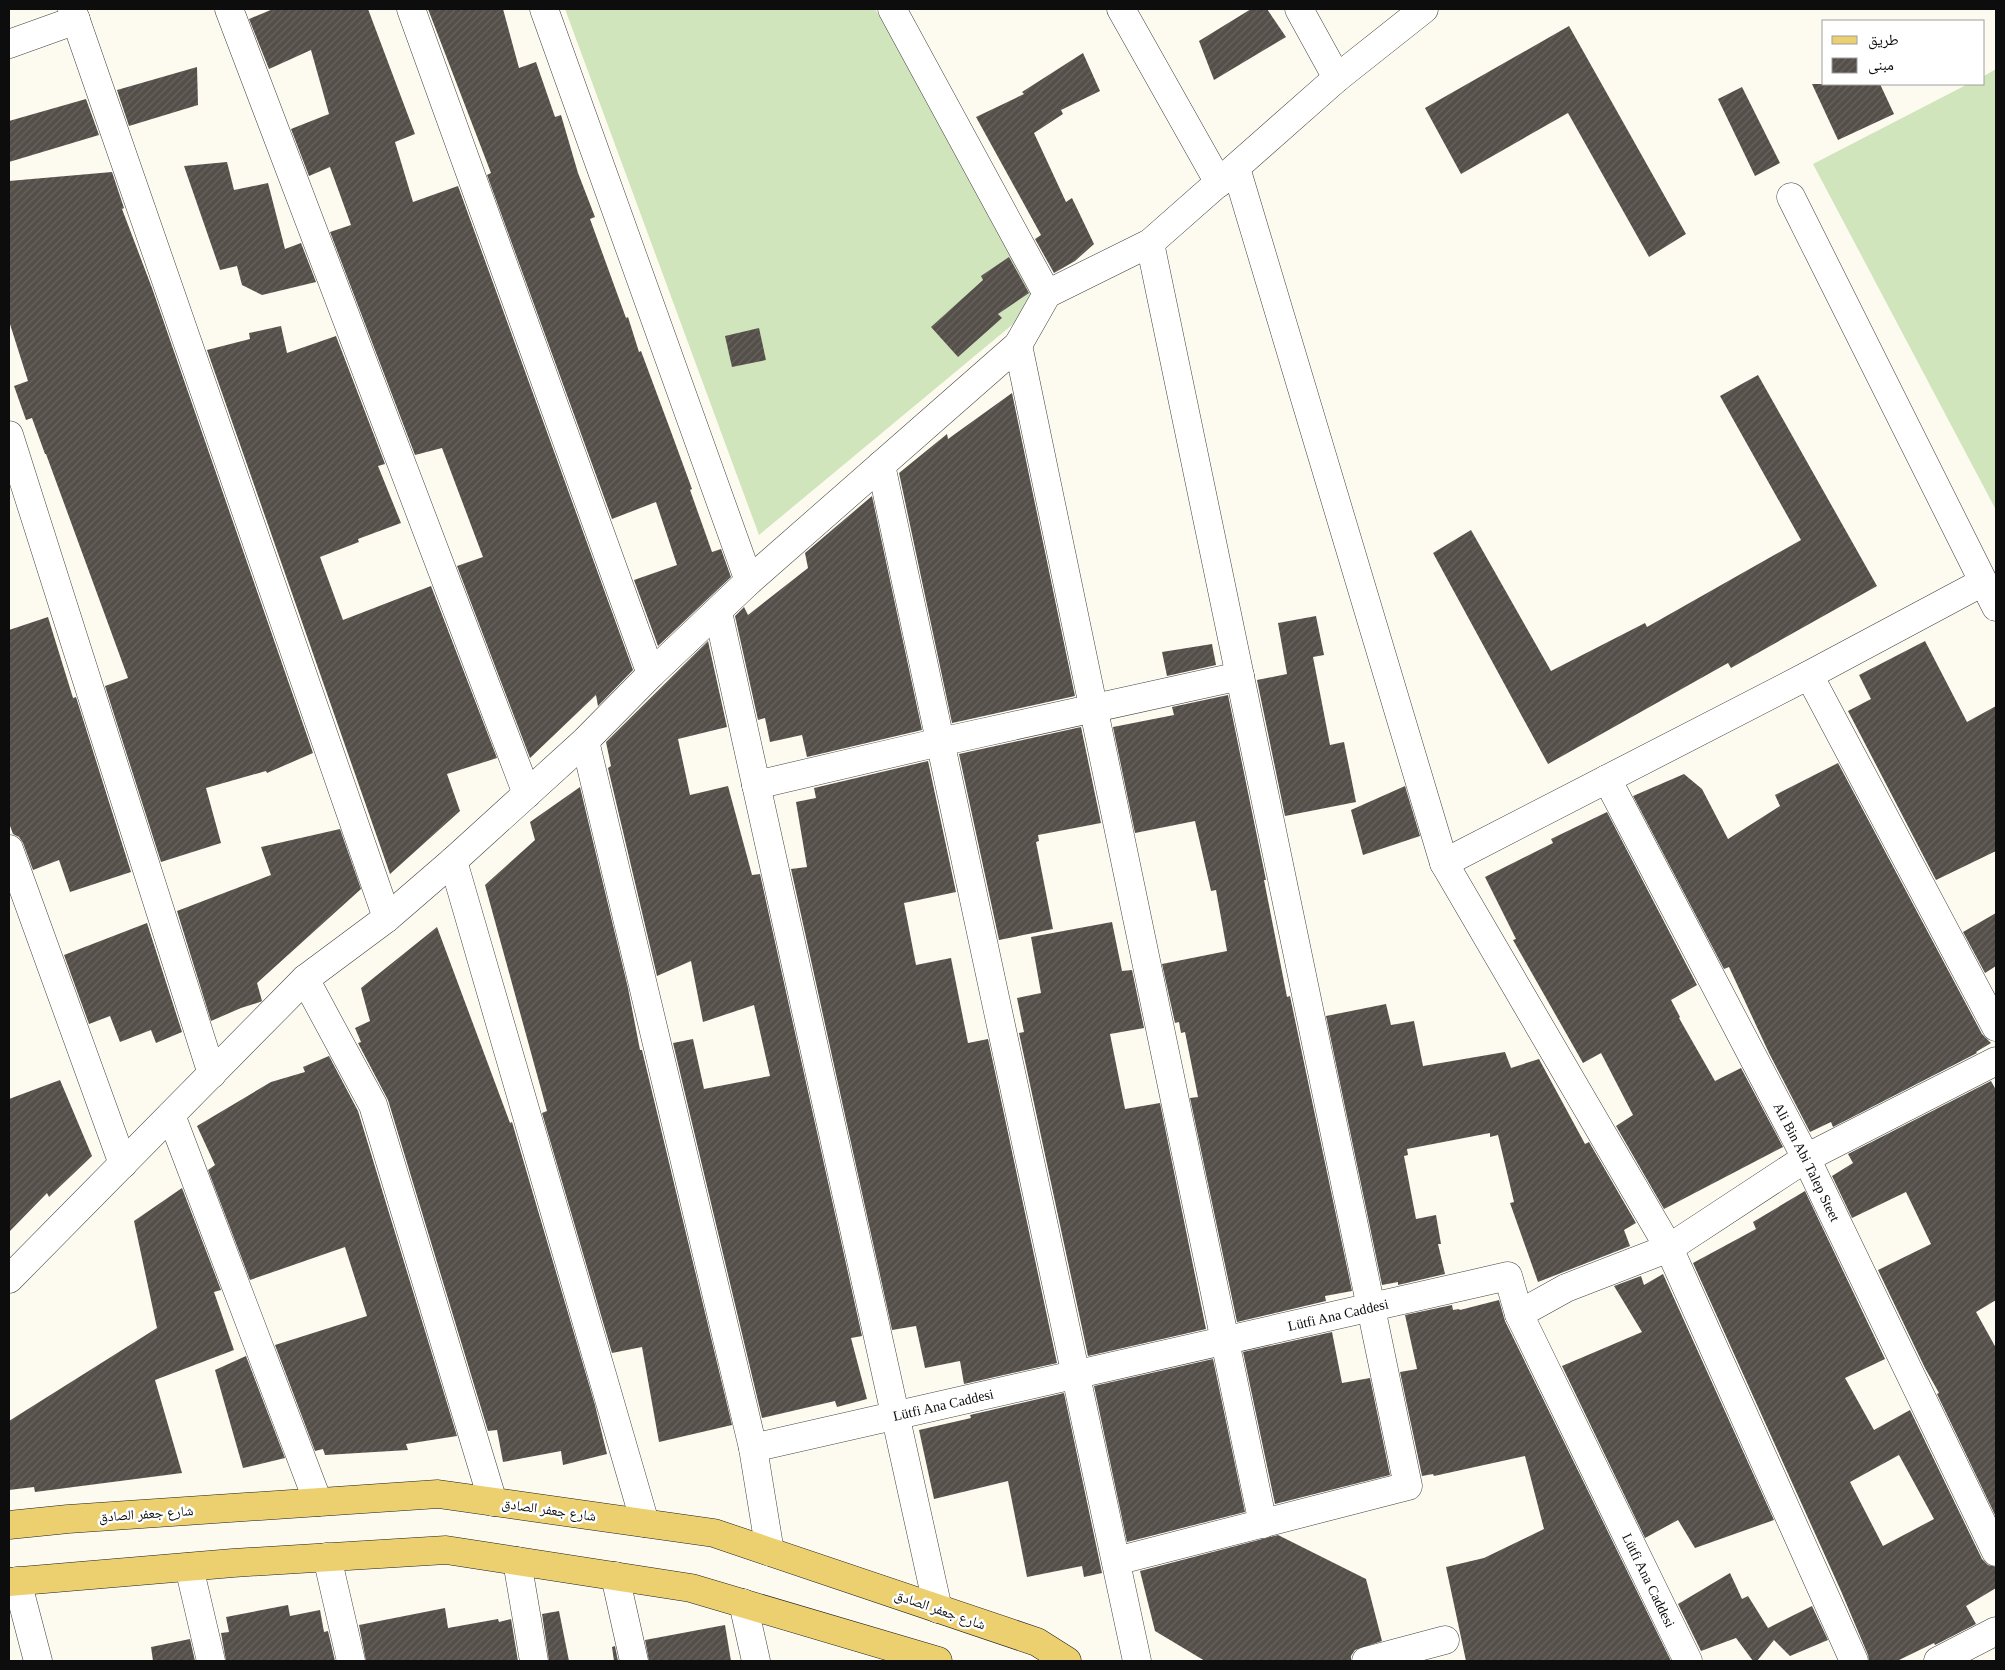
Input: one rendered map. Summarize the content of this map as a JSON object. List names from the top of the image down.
{
  "streets": {
    "main road": ["شارع جعفر الصادق"],
    "street": ["Ali Bin Abi Talep Steet", "Lütfi Ana Caddesi"]
  },
  "legend": ["طريق", "مبنى"]
}
